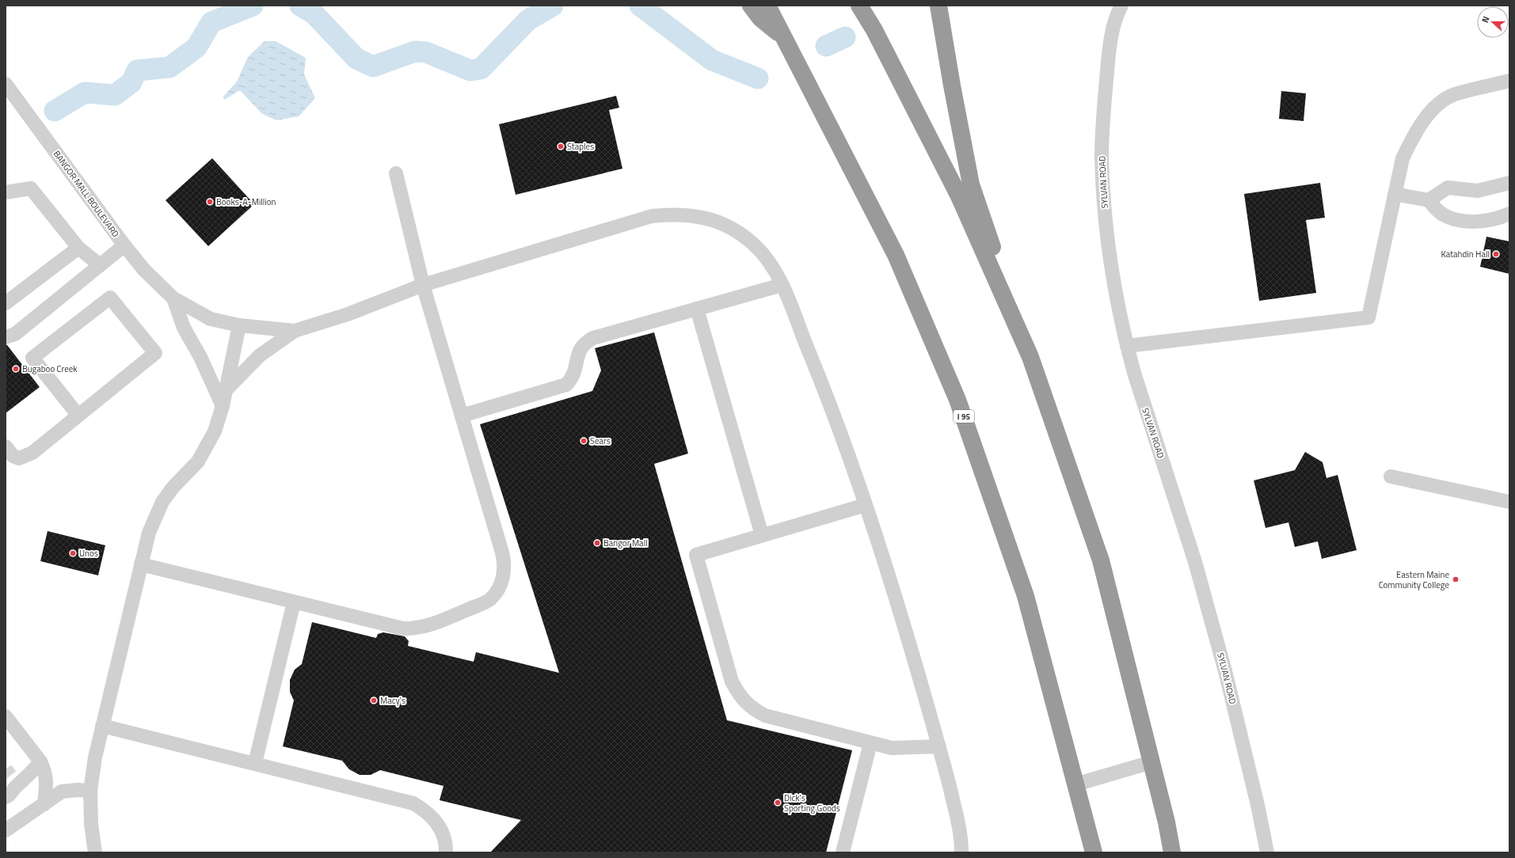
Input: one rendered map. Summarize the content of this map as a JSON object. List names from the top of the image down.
{
  "streets": {
    "highway": ["I 95"],
    "street": ["SYLVAN ROAD", "BANGOR MALL BOULEVARD"]
  },
  "places": [
    "Staples",
    "Books-A-Million",
    "Katahdin Hall",
    "Bugaboo Creek",
    "Sears",
    "Bangor Mall",
    "Unos",
    "Eastern Maine Community College",
    "Macy's",
    "Dick's Sporting Goods"
  ],
  "north": "left"
}
